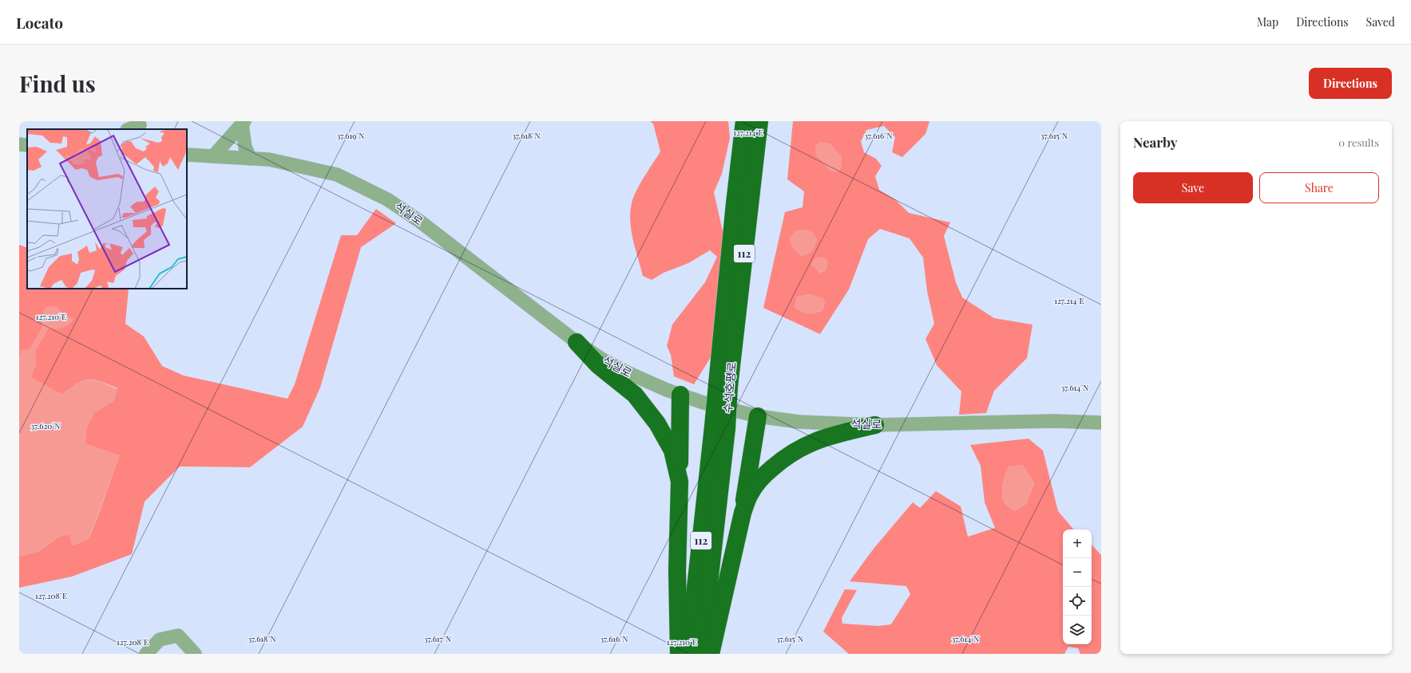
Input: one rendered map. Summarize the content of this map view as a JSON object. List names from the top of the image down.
{
  "streets": {
    "highway": ["112", "수석호평로"],
    "street": ["석실로"]
  },
  "page": {
    "header": "Locato",
    "nav": ["Map", "Directions", "Saved"],
    "buttons": [
      "Directions",
      ["Save", "Share"]
    ],
    "title": "Find us",
    "heading": ["Nearby", "0 results"],
    "map_buttons": ["+", "−"]
  },
  "coordinates": [
    "127.214°E",
    "37.619°N",
    "37.618°N",
    "37.616°N",
    "37.615°N",
    "127.210°E",
    "37.614°N",
    "37.620°N",
    "127.208°E",
    "37.617°N"
  ]
}
